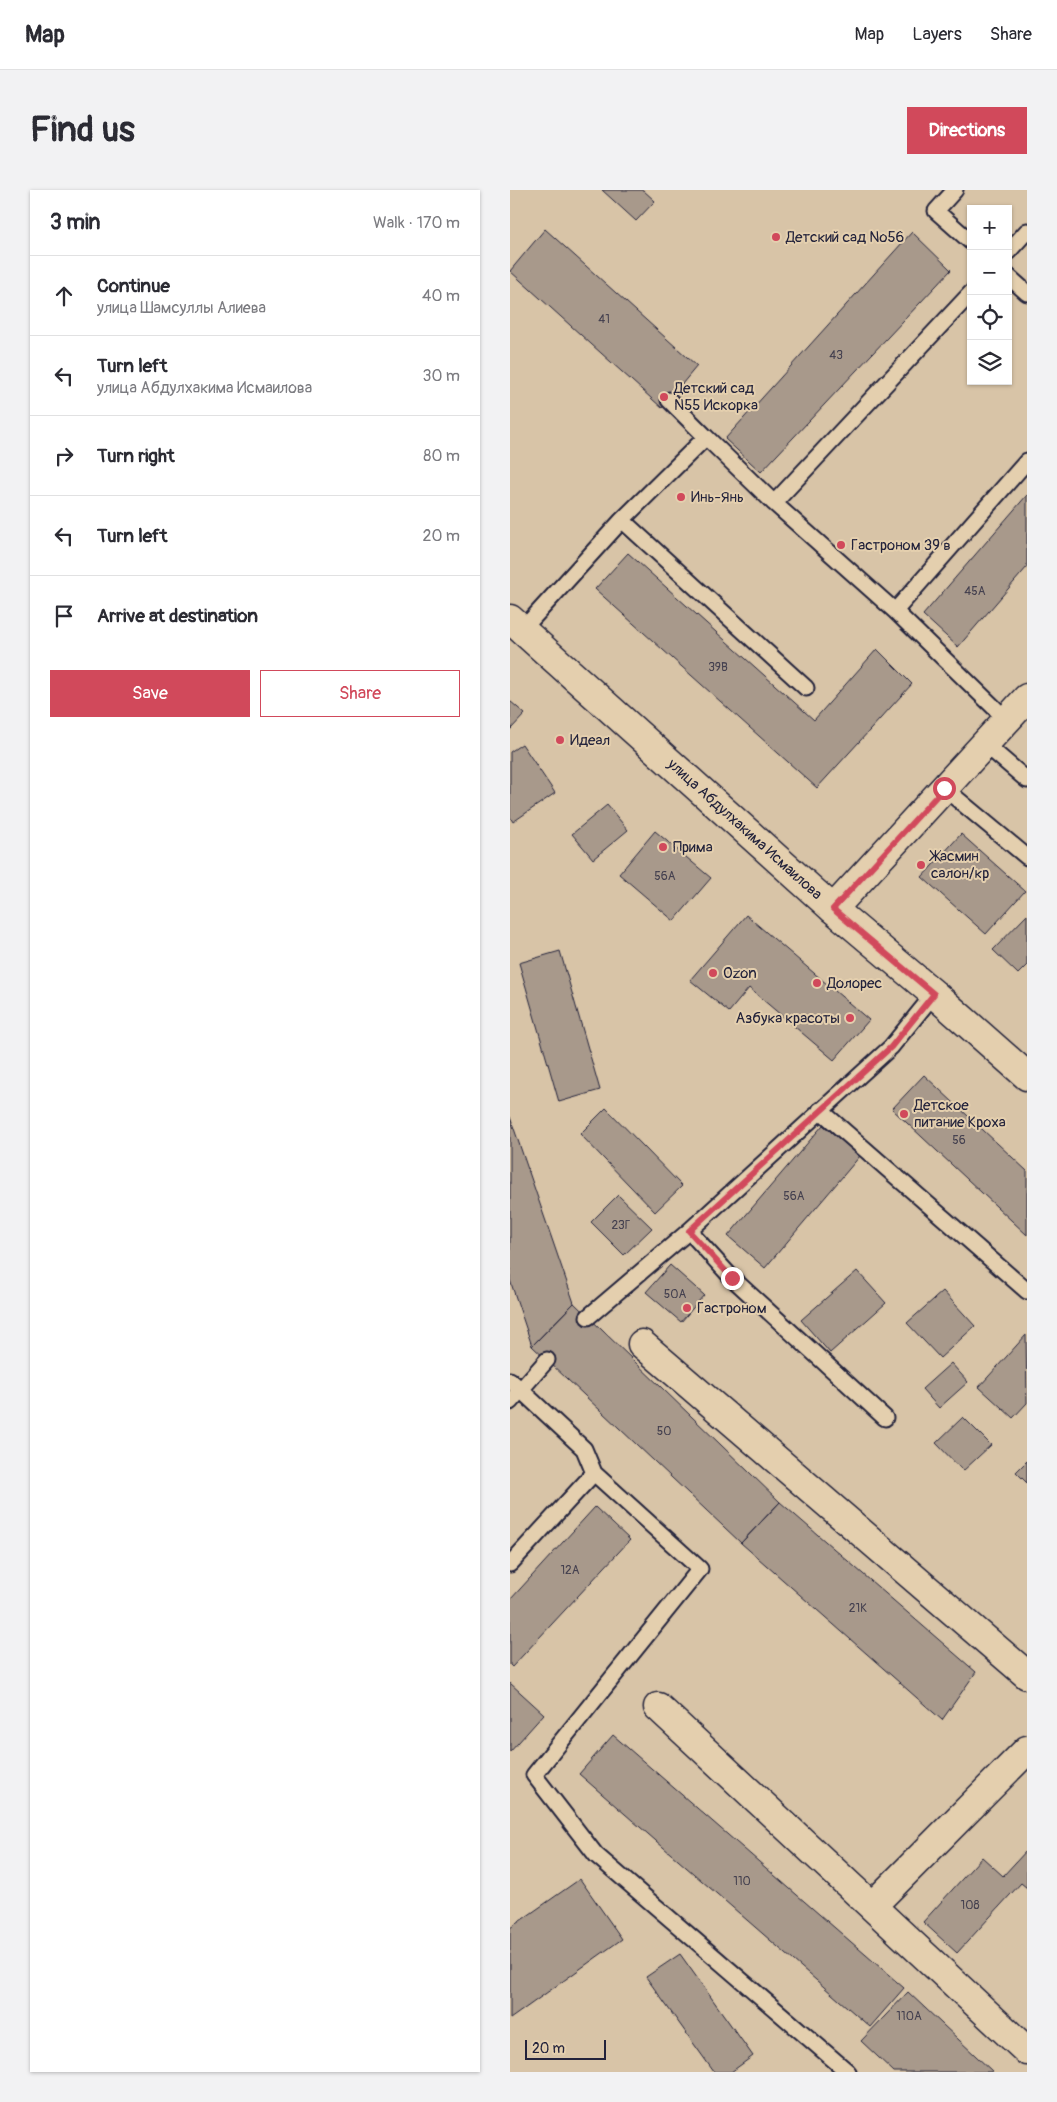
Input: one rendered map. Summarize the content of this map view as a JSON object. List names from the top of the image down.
{
  "streets": {
    "street": ["улица Абдулхакима Исмаилова"]
  },
  "places": [
    "Детский сад №56",
    "Детский сад N55 Искорка",
    "Инь-Янь",
    "Гастроном 39 в",
    "Идеал",
    "Прима",
    "Жасмин салон/кр",
    "Ozon",
    "Долорес",
    "Азбука красоты",
    "Детское питание Кроха",
    "Гастроном"
  ],
  "house_numbers": [
    "41",
    "43",
    "45А",
    "39В",
    "56А",
    "56",
    "56А",
    "23Г",
    "50А",
    "50",
    "12А",
    "21К",
    "110",
    "108",
    "110А"
  ],
  "scale_bar": "20 m",
  "page": {
    "header": "Map",
    "nav": ["Map", "Layers", "Share"],
    "buttons": [
      "Directions",
      ["Save", "Share"]
    ],
    "title": "Find us",
    "heading": ["3 min", "Walk · 170 m"],
    "map_buttons": ["+", "−"],
    "list": [
      ["Continue", "улица Шамсуллы Алиева", "40 m"],
      ["Turn left", "улица Абдулхакима Исмаилова", "30 m"],
      ["Turn right", "80 m"],
      ["Turn left", "20 m"],
      "Arrive at destination"
    ],
    "scale": "20 m"
  }
}
